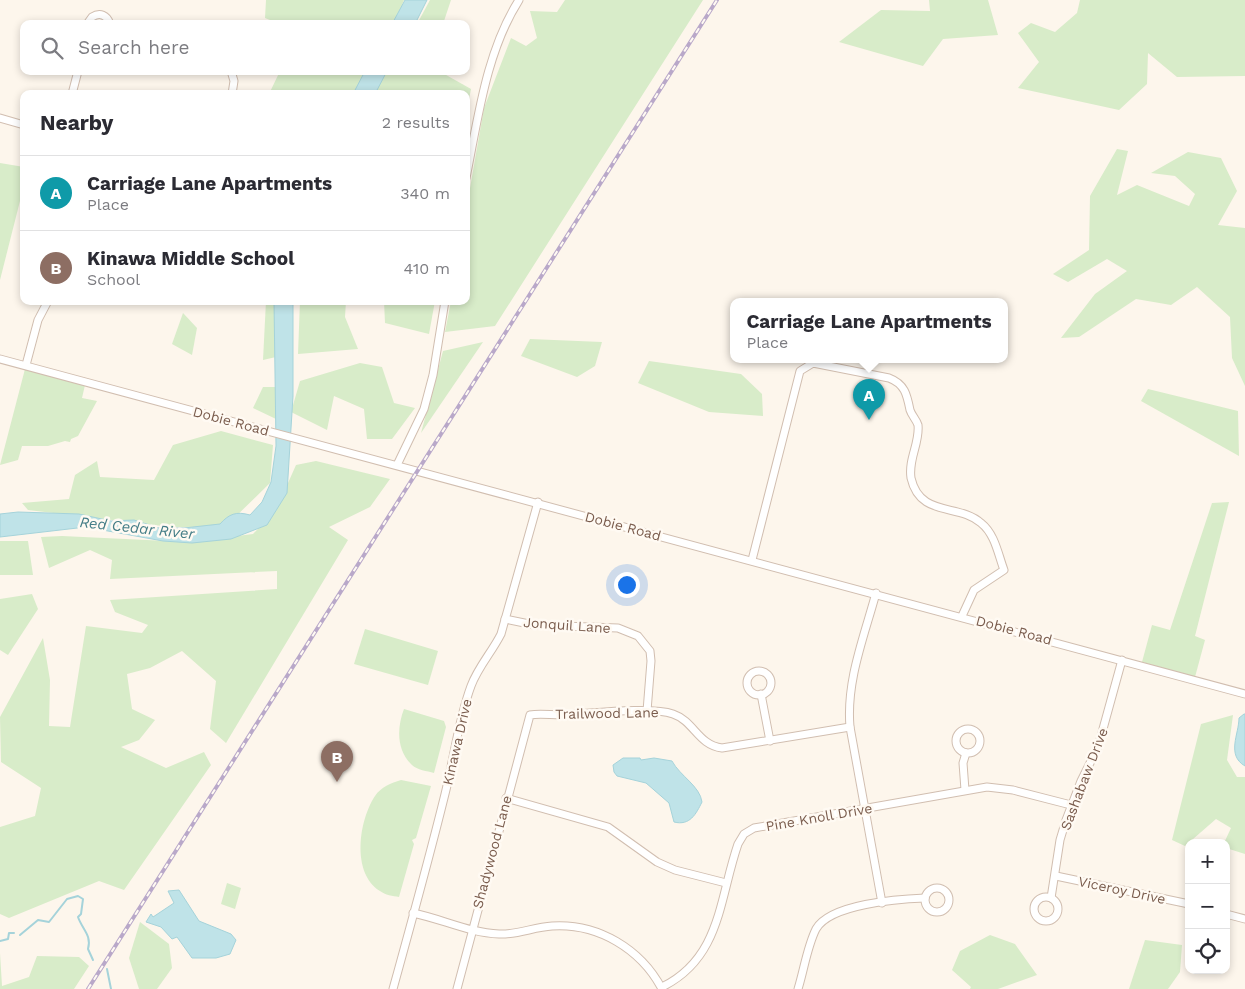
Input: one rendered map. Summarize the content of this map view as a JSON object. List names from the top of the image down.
{
  "streets": {
    "street": [
      "Dobie Road",
      "Jonquil Lane",
      "Trailwood Lane",
      "Kinawa Drive",
      "Sashabaw Drive",
      "Pine Knoll Drive",
      "Shadywood Lane",
      "Viceroy Drive"
    ]
  },
  "crossings": [
    ["Dobie Road", "Kinawa Drive"],
    ["Dobie Road", "Sashabaw Drive"],
    ["Jonquil Lane", "Trailwood Lane"],
    ["Jonquil Lane", "Kinawa Drive"],
    ["Trailwood Lane", "Shadywood Lane"],
    ["Sashabaw Drive", "Pine Knoll Drive"],
    ["Sashabaw Drive", "Viceroy Drive"]
  ],
  "water": ["Red Cedar River"],
  "page": {
    "search": "Search here",
    "heading": ["Nearby", "2 results"],
    "list": [
      {
        "mark": "A",
        "name": "Carriage Lane Apartments",
        "note": "Place",
        "value": "340 m"
      },
      {
        "mark": "B",
        "name": "Kinawa Middle School",
        "note": "School",
        "value": "410 m"
      }
    ],
    "popup": ["Carriage Lane Apartments", "Place"],
    "pins": ["A", "B"],
    "map_buttons": ["+", "−"]
  }
}
